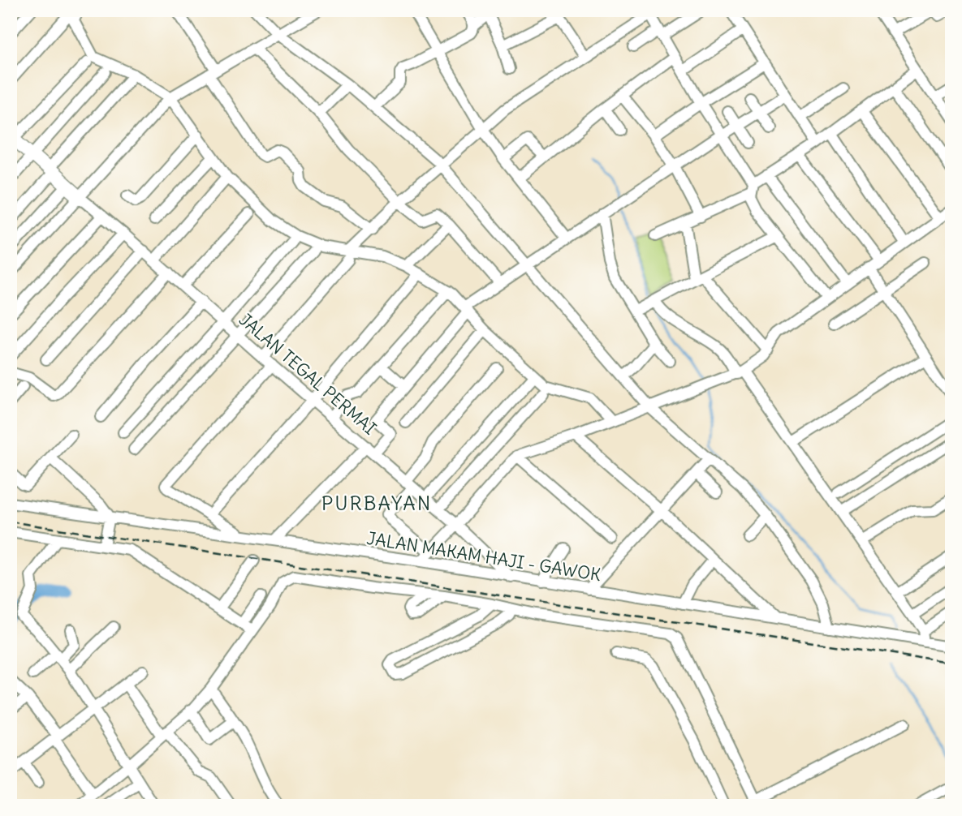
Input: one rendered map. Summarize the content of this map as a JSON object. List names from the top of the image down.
{
  "streets": {
    "street": ["JALAN TEGAL PERMAI", "JALAN MAKAM HAJI - GAWOK"]
  },
  "crossings": [
    ["JALAN TEGAL PERMAI", "JALAN MAKAM HAJI - GAWOK"]
  ],
  "districts": ["PURBAYAN"]
}
